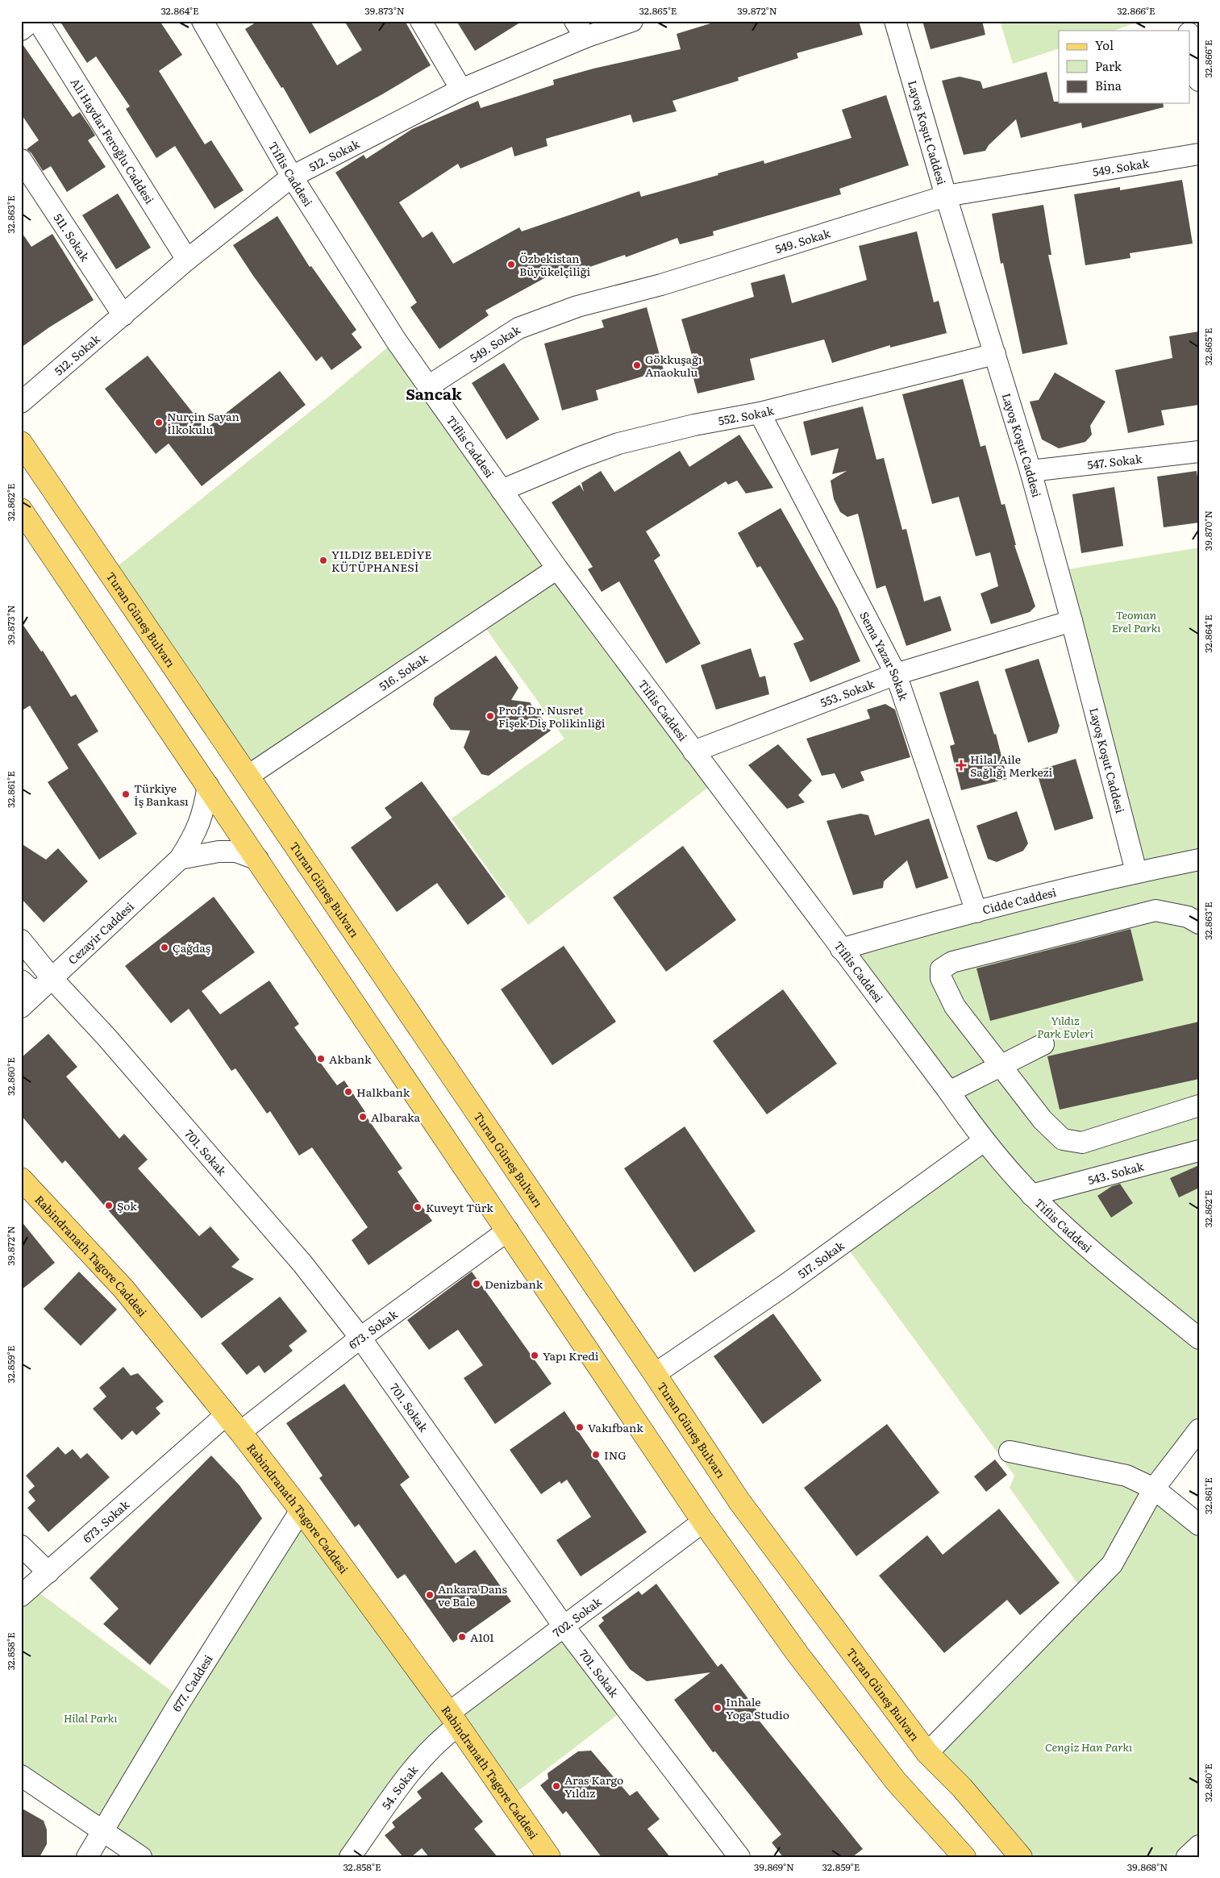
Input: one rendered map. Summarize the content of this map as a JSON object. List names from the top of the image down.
{
  "streets": {
    "main road": ["Turan Güneş Bulvarı", "Rabindranath Tagore Caddesi"],
    "street": [
      "Layoş Koşut Caddesi",
      "Ali Haydar Feroğlu Caddesi",
      "512. Sokak",
      "549. Sokak",
      "Tiflis Caddesi",
      "511. Sokak",
      "552. Sokak",
      "547. Sokak",
      "Sema Yazar Sokak",
      "516. Sokak",
      "553. Sokak",
      "Cidde Caddesi",
      "Cezayir Caddesi",
      "701. Sokak",
      "543. Sokak",
      "517. Sokak",
      "673. Sokak",
      "702. Sokak",
      "677. Caddesi",
      "54. Sokak"
    ]
  },
  "crossings": [
    ["Layoş Koşut Caddesi", "549. Sokak"],
    ["Layoş Koşut Caddesi", "552. Sokak"],
    ["Layoş Koşut Caddesi", "547. Sokak"],
    ["Layoş Koşut Caddesi", "553. Sokak"],
    ["Layoş Koşut Caddesi", "Cidde Caddesi"],
    ["Ali Haydar Feroğlu Caddesi", "512. Sokak"],
    ["512. Sokak", "Tiflis Caddesi"],
    ["512. Sokak", "511. Sokak"],
    ["549. Sokak", "Tiflis Caddesi"],
    ["Tiflis Caddesi", "552. Sokak"],
    ["Tiflis Caddesi", "516. Sokak"],
    ["Tiflis Caddesi", "553. Sokak"],
    ["Tiflis Caddesi", "Cidde Caddesi"],
    ["Tiflis Caddesi", "543. Sokak"],
    ["Tiflis Caddesi", "517. Sokak"],
    ["552. Sokak", "Sema Yazar Sokak"],
    ["Turan Güneş Bulvarı", "516. Sokak"],
    ["Turan Güneş Bulvarı", "517. Sokak"],
    ["Sema Yazar Sokak", "553. Sokak"],
    ["Sema Yazar Sokak", "Cidde Caddesi"],
    ["Cezayir Caddesi", "701. Sokak"],
    ["701. Sokak", "673. Sokak"],
    ["701. Sokak", "702. Sokak"],
    ["Rabindranath Tagore Caddesi", "673. Sokak"],
    ["Rabindranath Tagore Caddesi", "702. Sokak"],
    ["Rabindranath Tagore Caddesi", "677. Caddesi"],
    ["Rabindranath Tagore Caddesi", "54. Sokak"],
    ["702. Sokak", "54. Sokak"]
  ],
  "districts": ["Sancak"],
  "parks": [
    "Teoman Erel Parkı",
    "Yıldız Park Evleri",
    "Hilal Parkı",
    "Cengiz Han Parkı"
  ],
  "places": {
    "other": [
      "Özbekistan Büyükelçiliği",
      "Gökkuşağı Anaokulu",
      "Nurçin Sayan İlkokulu",
      "YILDIZ BELEDİYE KÜTÜPHANESİ",
      "Prof. Dr. Nusret Fişek Diş Polikinliği",
      "Türkiye İş Bankası",
      "Çağdaş",
      "Akbank",
      "Halkbank",
      "Albaraka",
      "Şok",
      "Kuveyt Türk",
      "Denizbank",
      "Yapı Kredi",
      "Vakıfbank",
      "ING",
      "Ankara Dans ve Bale",
      "A101",
      "Inhale Yoga Studio",
      "Aras Kargo Yıldız"
    ],
    "health": ["Hilal Aile Sağlığı Merkezi"]
  },
  "legend": ["Yol", "Park", "Bina"],
  "coordinates": [
    "32.864°E",
    "39.873°N",
    "32.865°E",
    "39.872°N",
    "32.866°E",
    "32.863°E",
    "32.862°E",
    "39.870°N",
    "32.861°E",
    "32.860°E",
    "32.859°E",
    "32.858°E",
    "39.869°N",
    "39.868°N"
  ]
}
